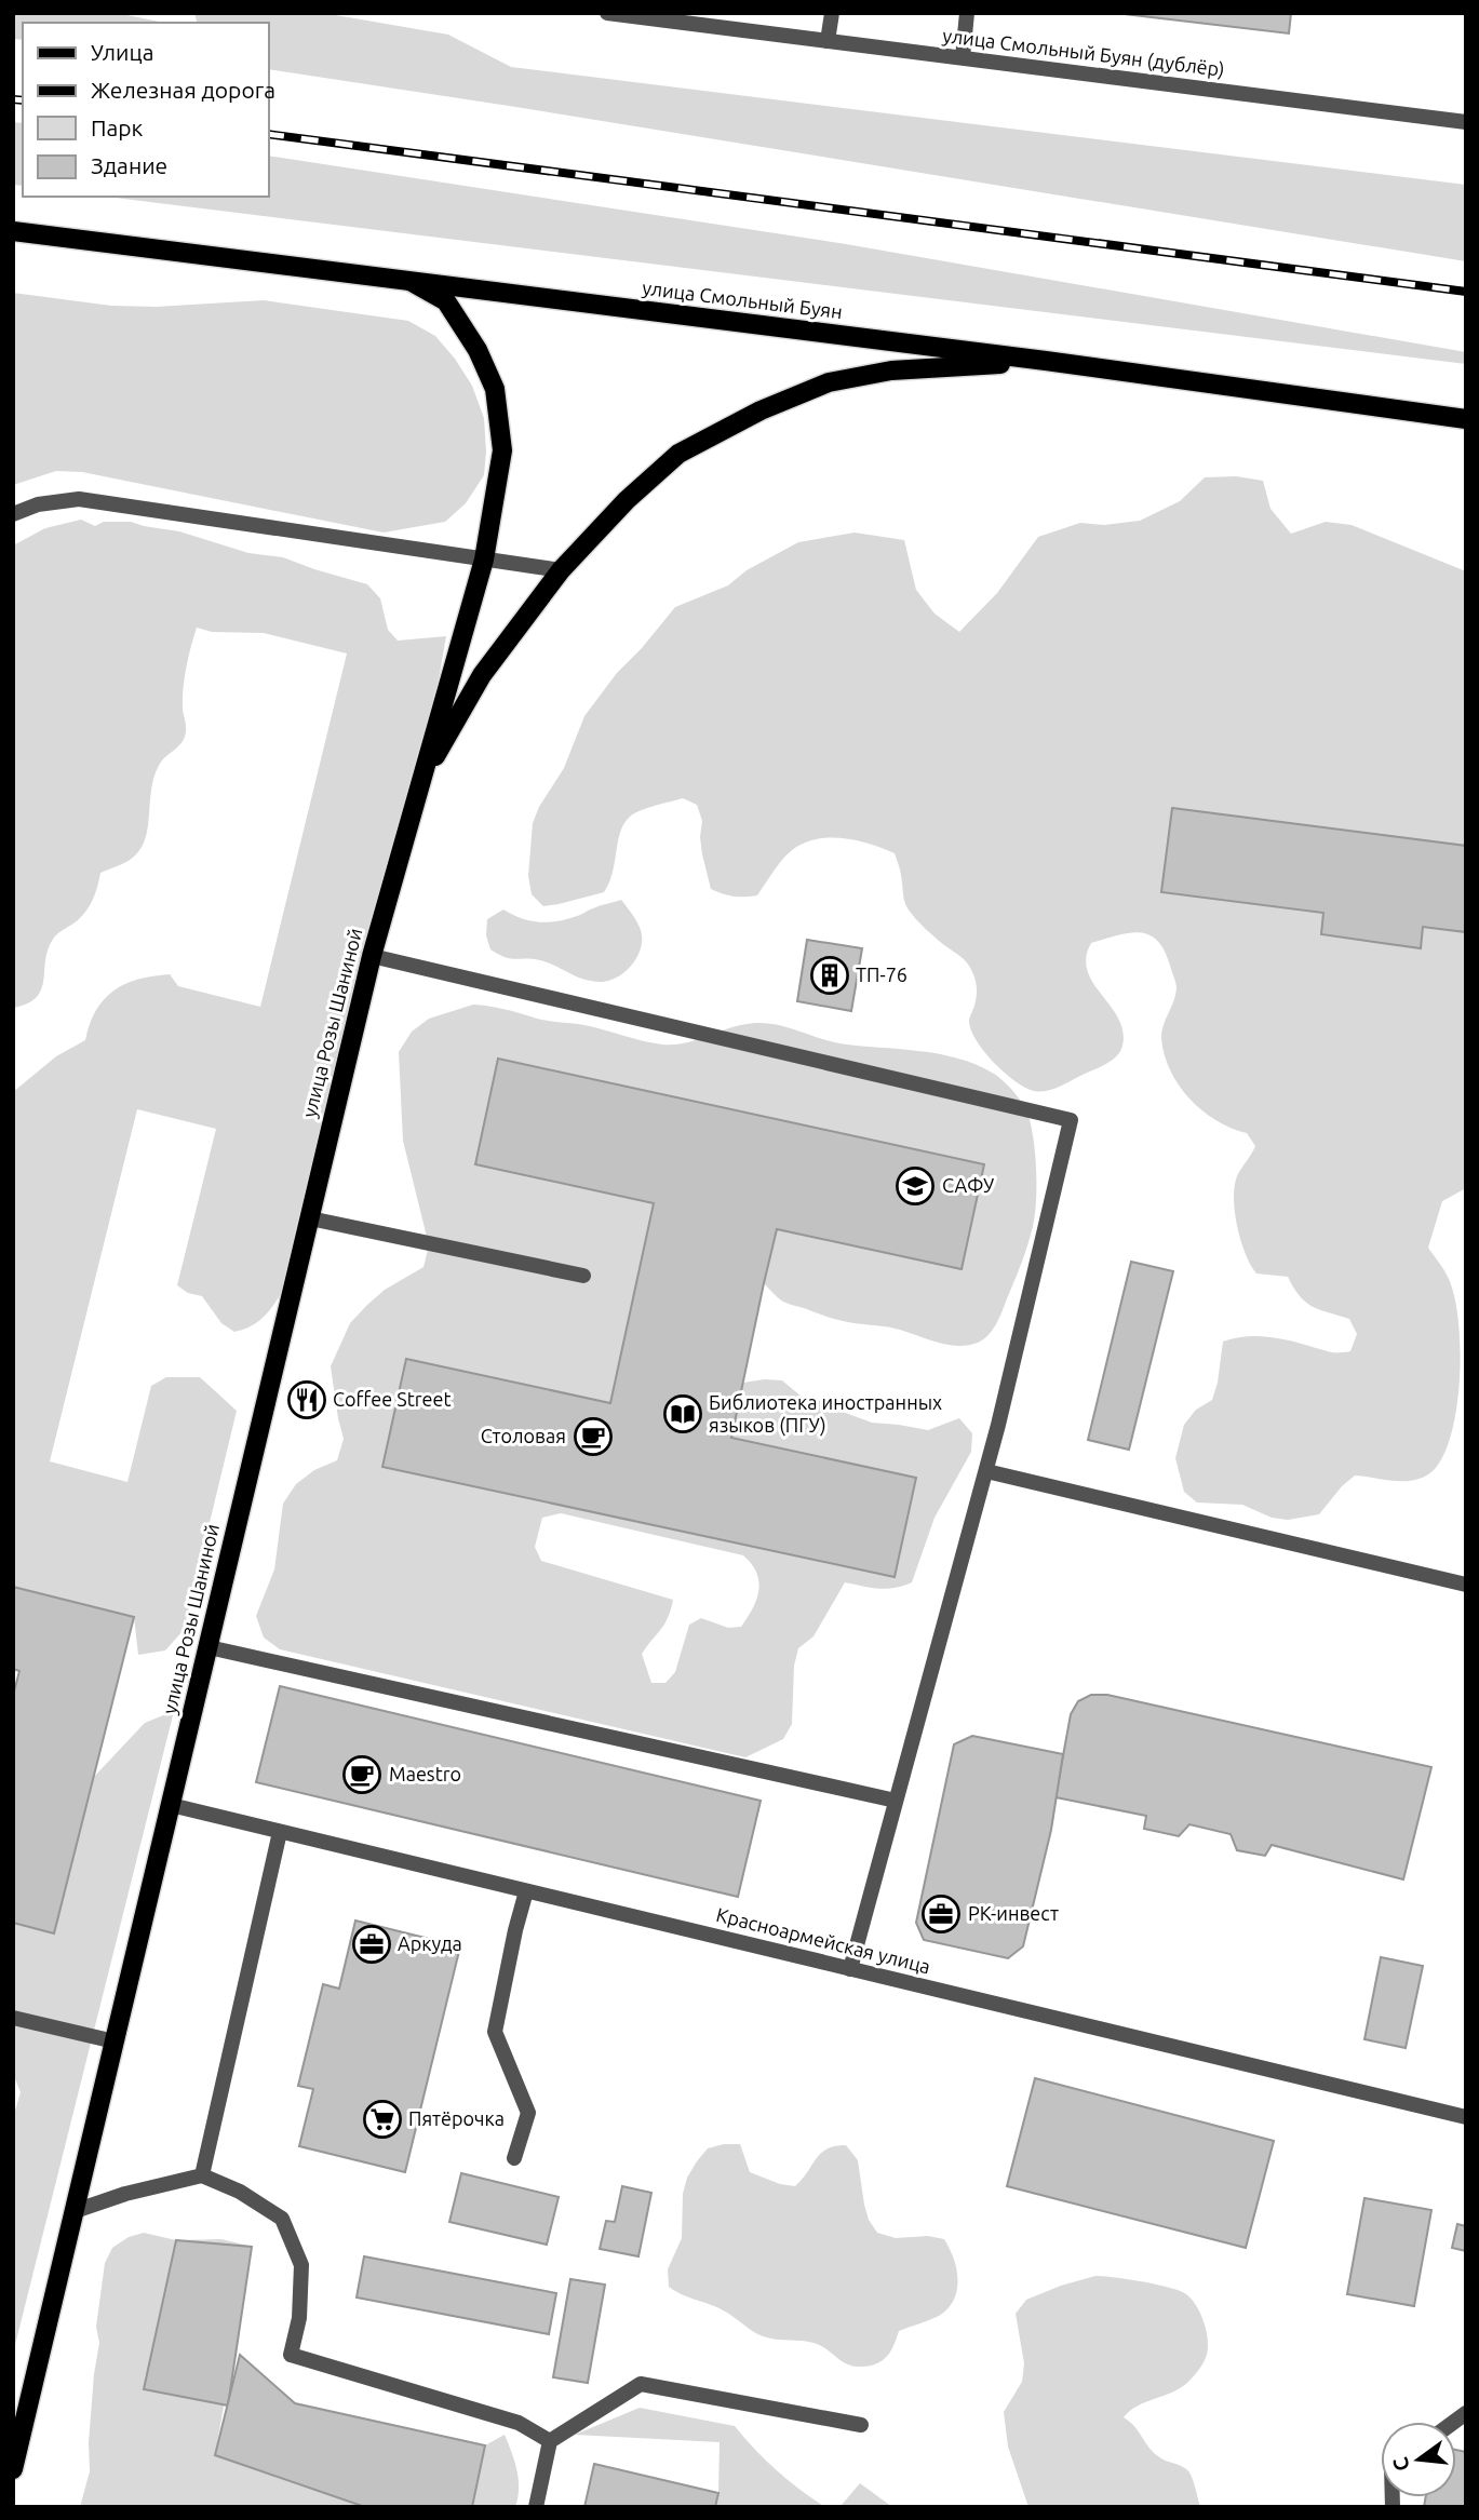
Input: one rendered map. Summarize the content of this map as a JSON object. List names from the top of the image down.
{
  "streets": {
    "main road": ["улица Смольный Буян", "улица Розы Шаниной"],
    "street": ["улица Смольный Буян (дублёр)", "Красноармейская улица"]
  },
  "crossings": [
    ["улица Розы Шаниной", "Красноармейская улица"]
  ],
  "places": {
    "building": ["ТП-76"],
    "school or university": ["САФУ"],
    "restaurant": ["Coffee Street"],
    "library": ["Библиотека иностранных языков (ПГУ)"],
    "cafe": ["Столовая", "Maestro"],
    "office": ["РК-инвест", "Аркуда"],
    "supermarket": ["Пятёрочка"]
  },
  "legend": [
    "Улица",
    "Железная дорога",
    "Парк",
    "Здание"
  ],
  "north": "left"
}
